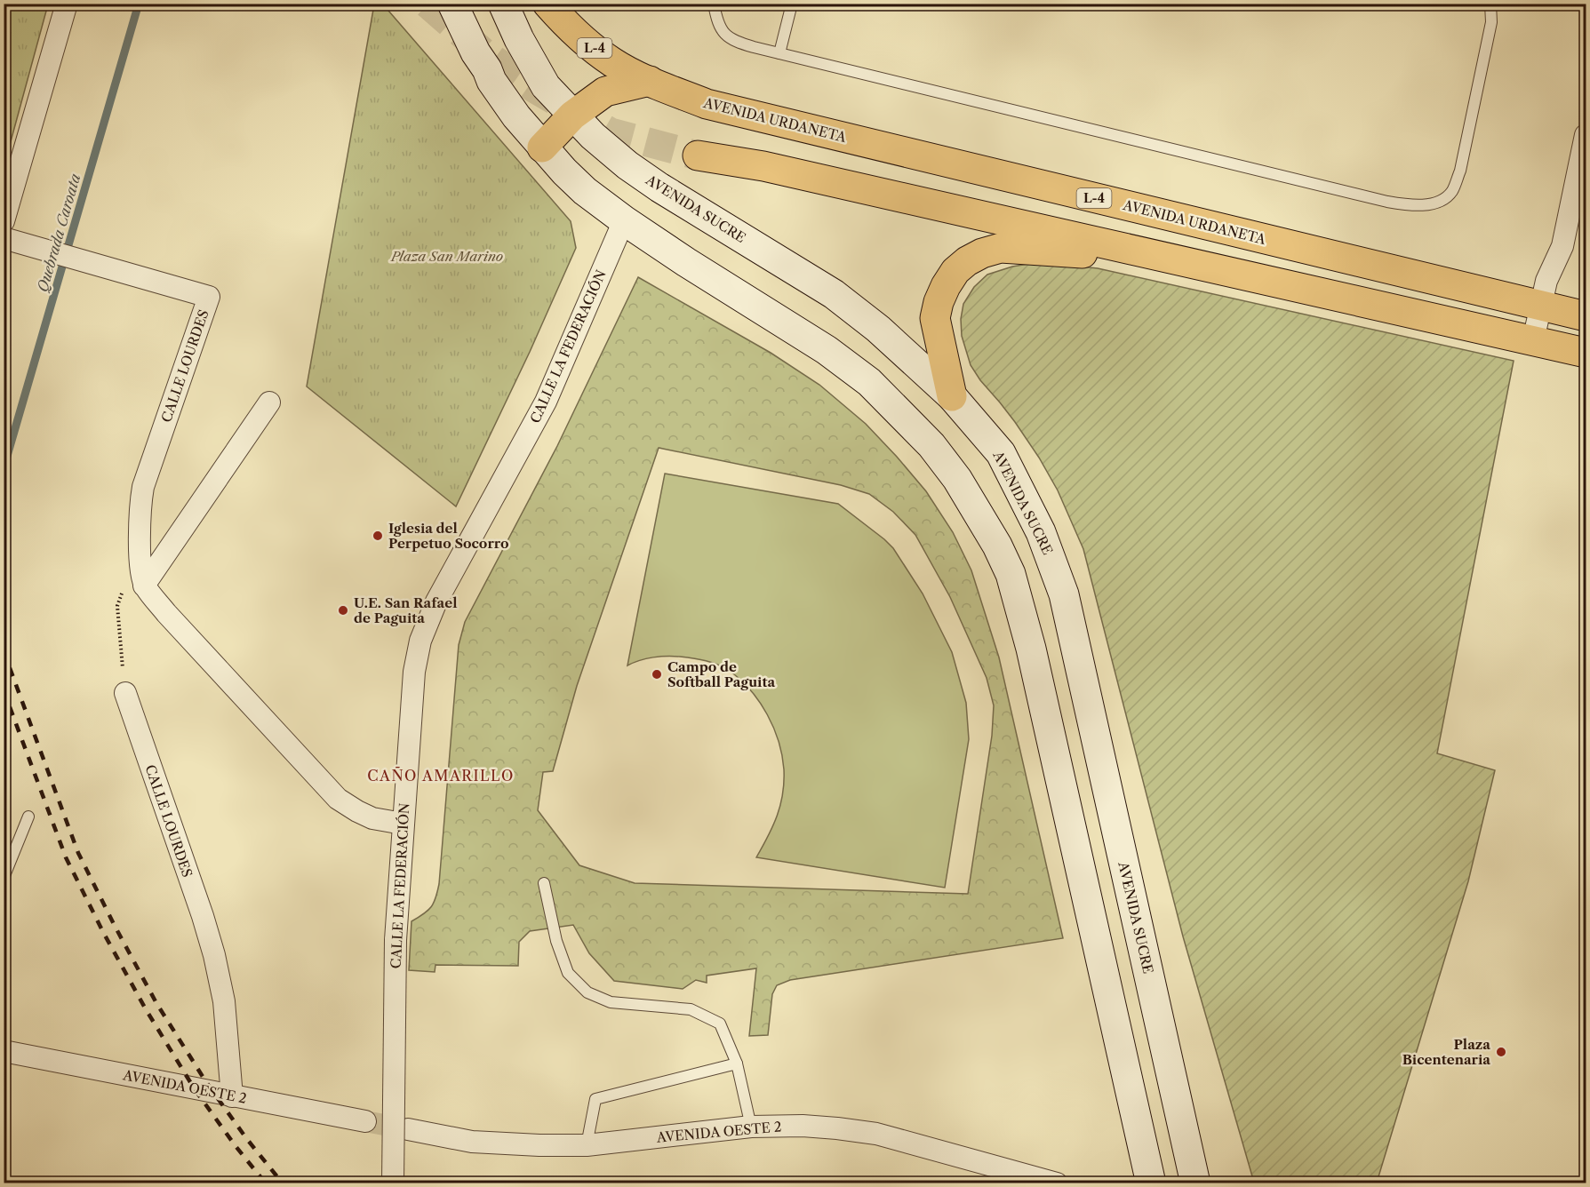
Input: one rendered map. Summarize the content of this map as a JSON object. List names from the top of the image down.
{
  "streets": {
    "main road": ["L-4", "AVENIDA URDANETA", "AVENIDA SUCRE"],
    "street": ["CALLE LA FEDERACIÓN", "CALLE LOURDES", "AVENIDA OESTE 2"]
  },
  "crossings": [
    ["L-4", "AVENIDA URDANETA"],
    ["CALLE LOURDES", "AVENIDA OESTE 2"]
  ],
  "districts": ["CAÑO AMARILLO"],
  "water": ["Quebrada Caroata"],
  "parks": ["Plaza San Marino"],
  "places": [
    "Iglesia del Perpetuo Socorro",
    "U.E. San Rafael de Paguita",
    "Campo de Softball Paguita",
    "Plaza Bicentenaria"
  ]
}
